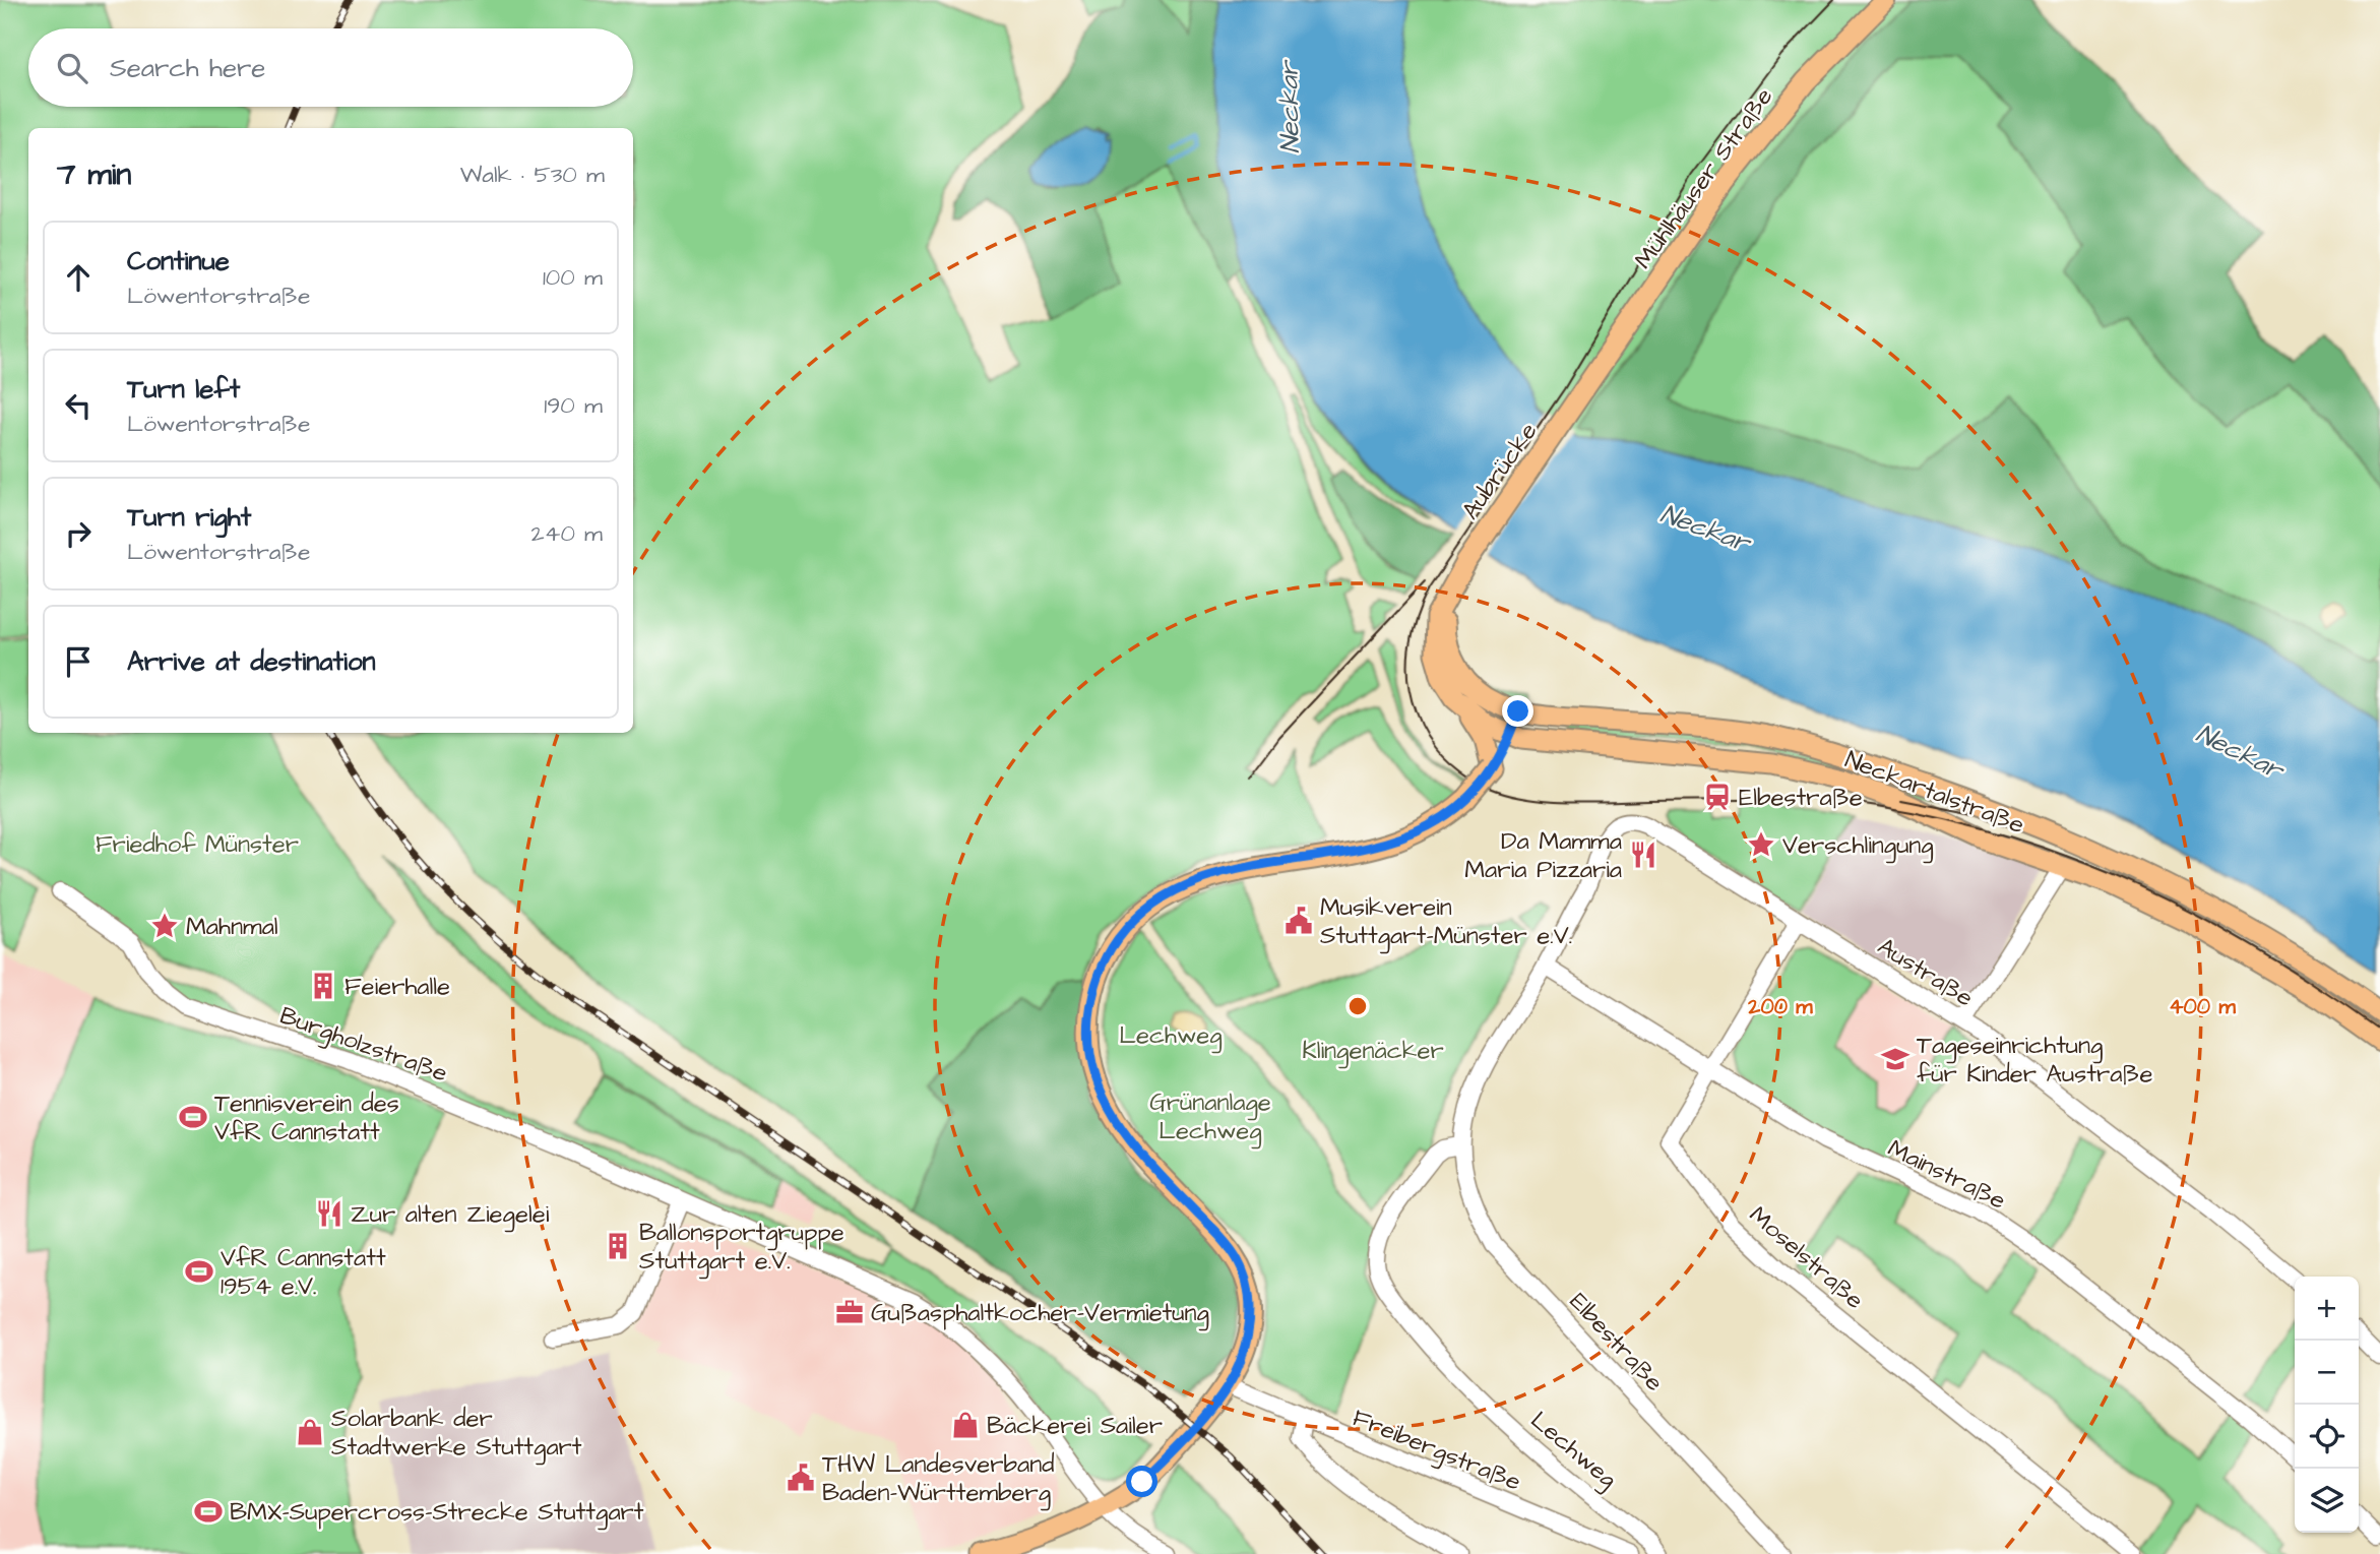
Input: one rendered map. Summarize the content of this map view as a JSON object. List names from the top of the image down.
{
  "streets": {
    "main road": ["Mühlhäuser Straße", "Aubrücke", "Neckartalstraße"],
    "street": [
      "Austraße",
      "Burgholzstraße",
      "Mainstraße",
      "Moselstraße",
      "Elbestraße",
      "Freibergstraße",
      "Lechweg"
    ]
  },
  "crossings": [
    ["Mühlhäuser Straße", "Aubrücke"],
    ["Aubrücke", "Neckartalstraße"],
    ["Austraße", "Moselstraße"],
    ["Austraße", "Elbestraße"],
    ["Mainstraße", "Moselstraße"],
    ["Mainstraße", "Elbestraße"],
    ["Elbestraße", "Lechweg"]
  ],
  "water": ["Neckar"],
  "parks": [
    "Friedhof Münster",
    "Lechweg",
    "Klingenäcker",
    "Grünanlage Lechweg"
  ],
  "places": {
    "station": ["Elbestraße"],
    "place": ["Verschlingung", "Mahnmal"],
    "restaurant": ["Da Mamma Maria Pizzaria", "Zur alten Ziegelei"],
    "public building": ["Musikverein Stuttgart-Münster e.V.", "THW Landesverband Baden-Württemberg"],
    "building": ["Feierhalle", "Ballonsportgruppe Stuttgart e.V."],
    "school or university": ["Tageseinrichtung für Kinder Austraße"],
    "sports": ["Tennisverein des VfR Cannstatt", "VfR Cannstatt 1954 e.V.", "BMX-Supercross-Strecke Stuttgart"],
    "office": ["Gußasphaltkocher-Vermietung"],
    "shop": ["Bäckerei Sailer", "Solarbank der Stadtwerke Stuttgart"]
  },
  "page": {
    "search": "Search here",
    "heading": ["7 min", "Walk · 530 m"],
    "list": [
      ["Continue", "Löwentorstraße", "100 m"],
      ["Turn left", "Löwentorstraße", "190 m"],
      ["Turn right", "Löwentorstraße", "240 m"],
      "Arrive at destination"
    ],
    "map_buttons": ["+", "−"]
  },
  "rings": ["200 m", "400 m"]
}
